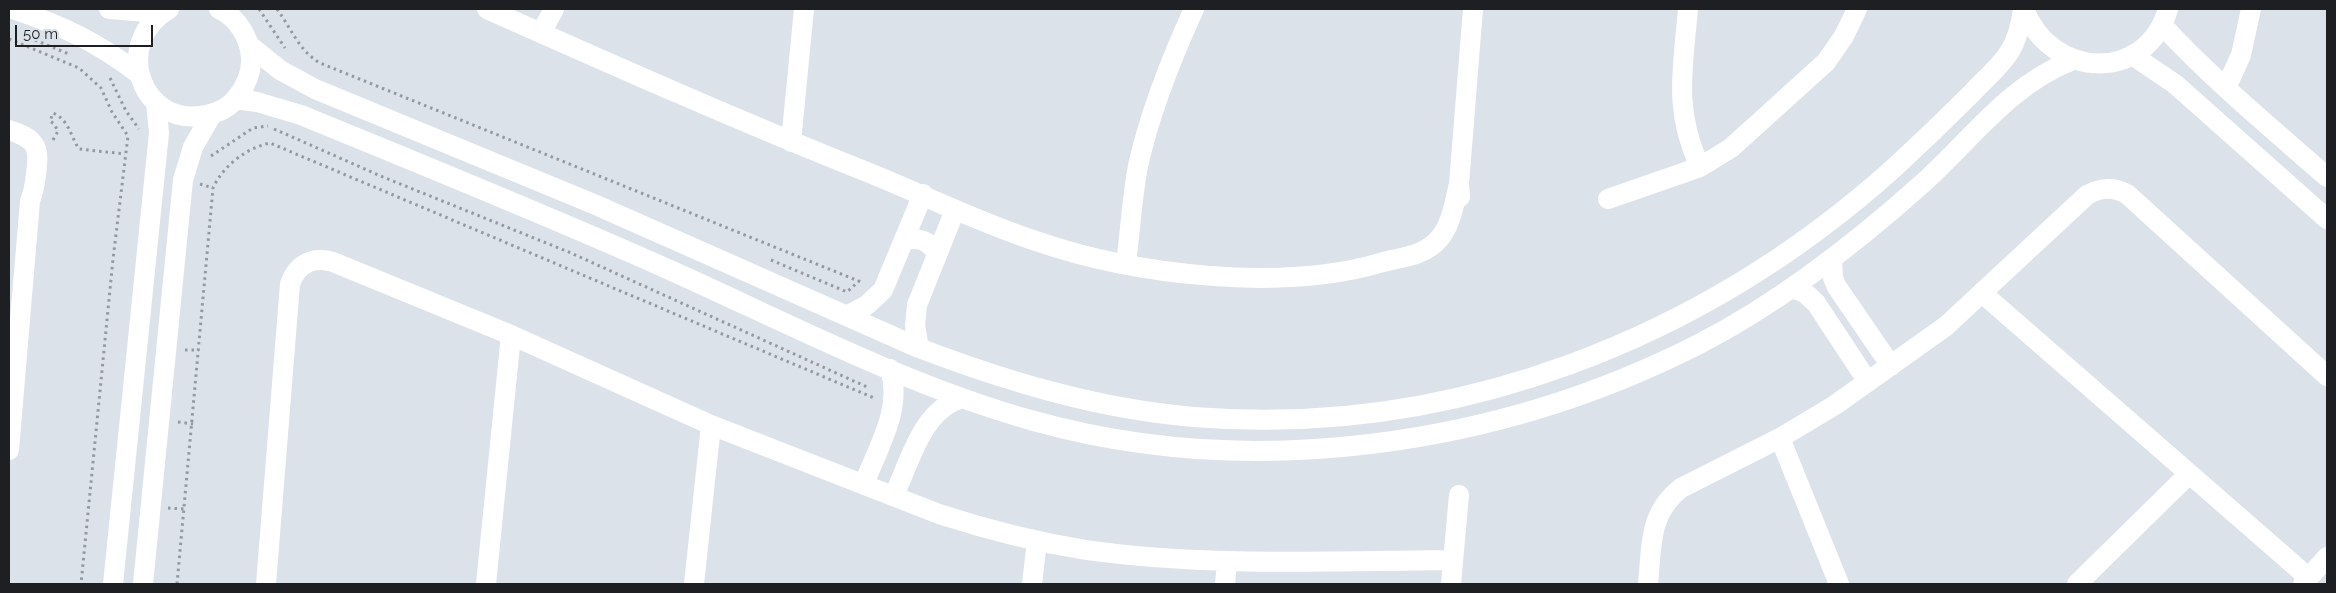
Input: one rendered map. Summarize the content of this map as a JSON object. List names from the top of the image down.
{
  "scale_bar": "50 m"
}
